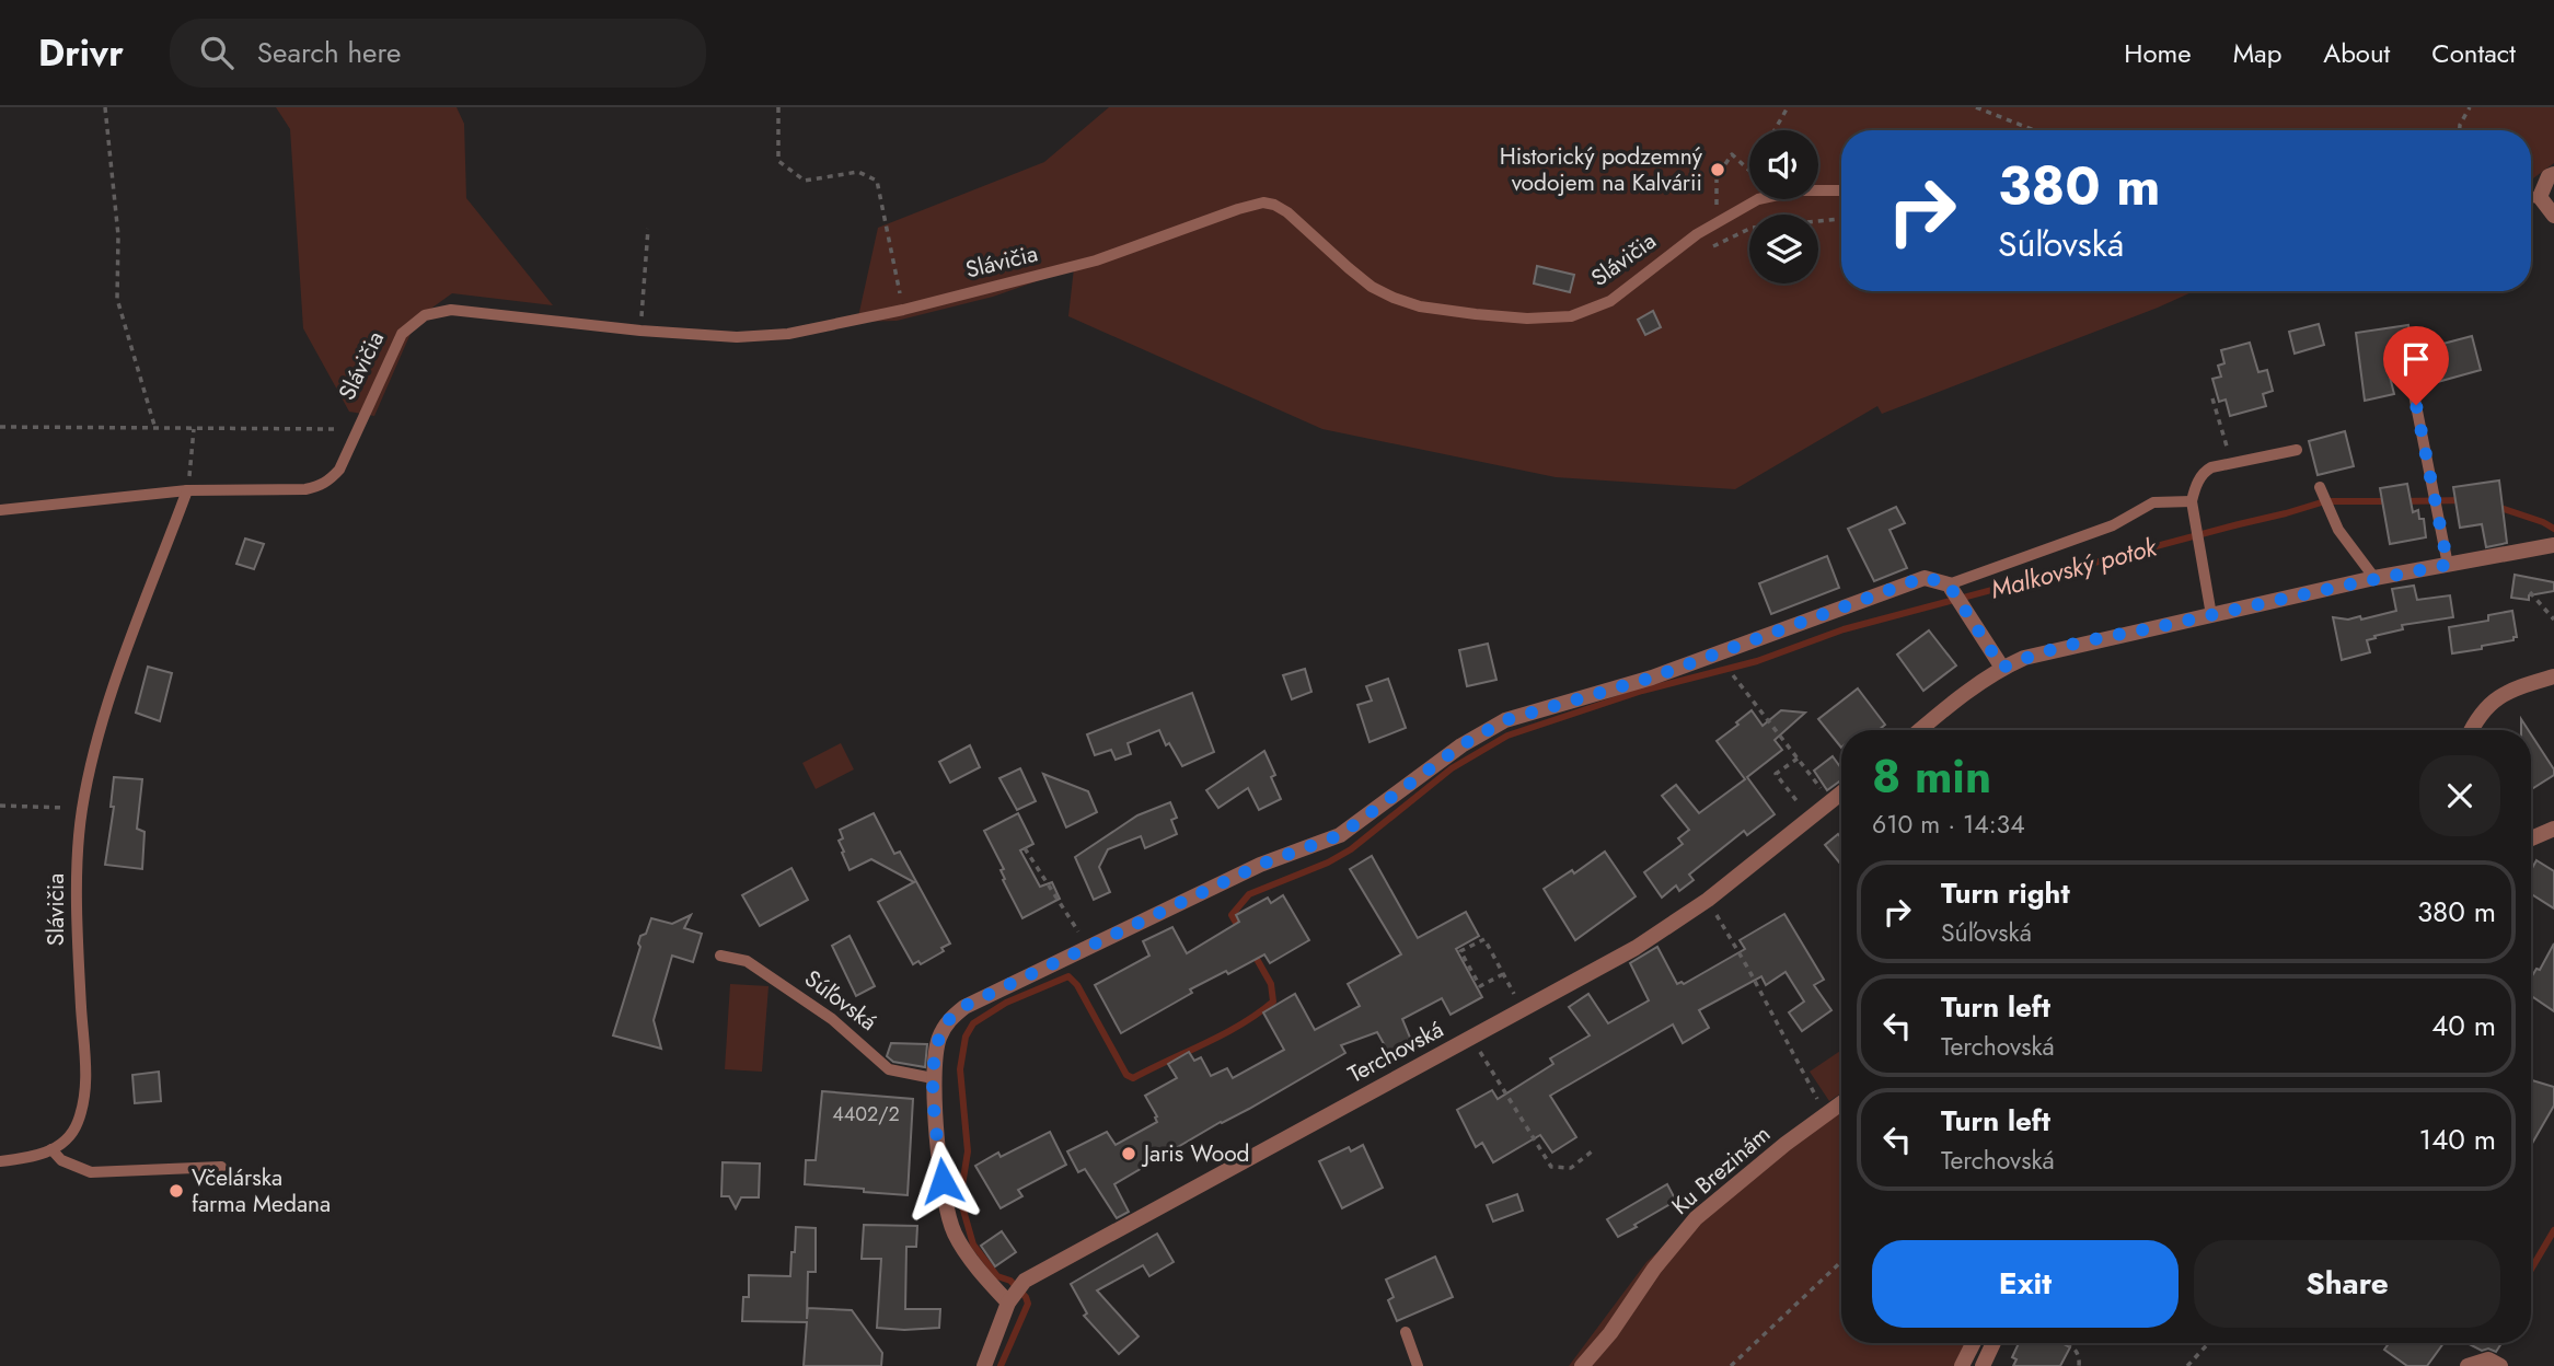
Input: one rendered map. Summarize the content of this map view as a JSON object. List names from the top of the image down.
{
  "streets": {
    "street": ["Terchovská", "Ku Brezinám"],
    "lane": ["Slávičia", "Súľovská"]
  },
  "water": ["Malkovský potok"],
  "places": ["Historický podzemný vodojem na Kalvárii", "Jaris Wood", "Včelárska farma Medana"],
  "house_numbers": ["4402/2"],
  "page": {
    "header": "Drivr",
    "search": "Search here",
    "nav": [
      "Home",
      "Map",
      "About",
      "Contact"
    ],
    "turn": ["380 m", "Súľovská"],
    "heading": ["8 min", "610 m · 14:34"],
    "list": [
      {
        "name": "Turn right",
        "note": "Súľovská",
        "value": "380 m"
      },
      {
        "name": "Turn left",
        "note": "Terchovská",
        "value": "40 m"
      },
      {
        "name": "Turn left",
        "note": "Terchovská",
        "value": "140 m"
      }
    ],
    "buttons": ["Exit", "Share"]
  }
}
